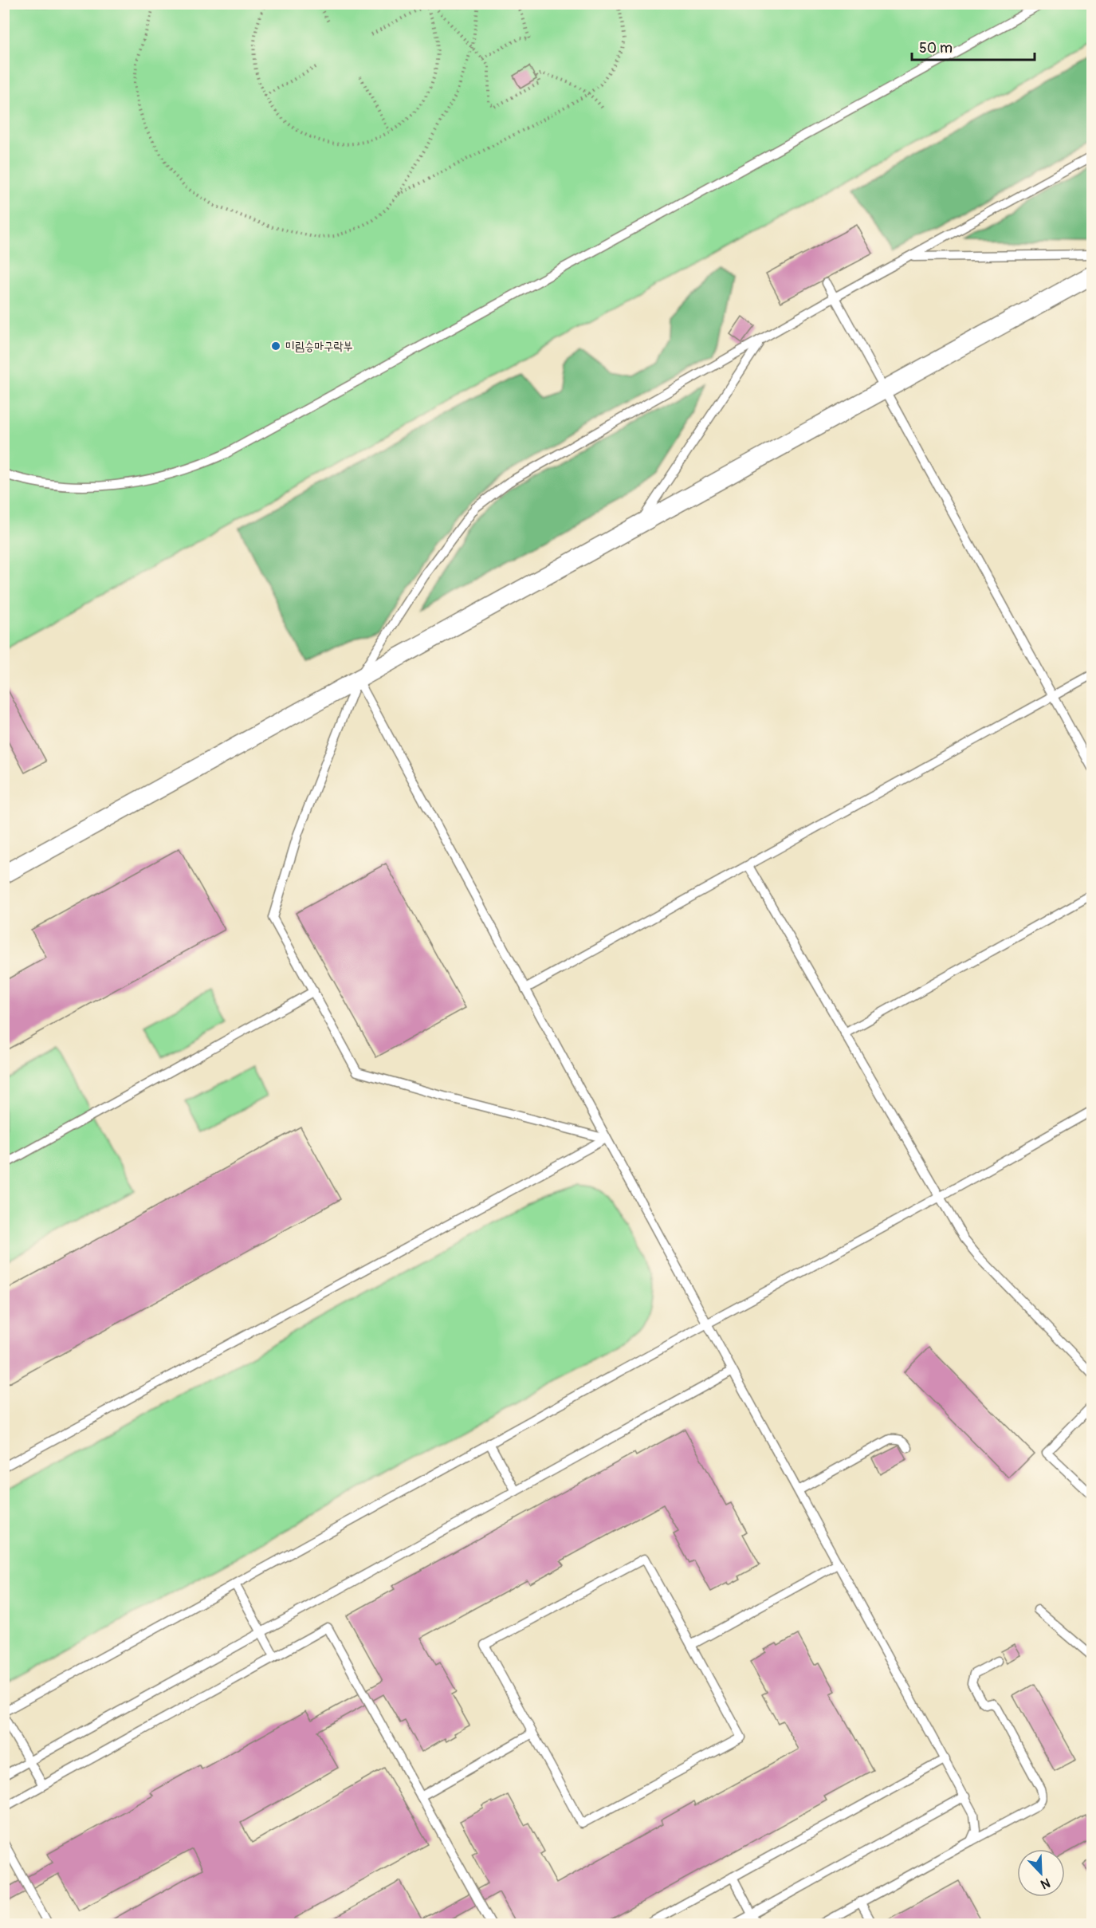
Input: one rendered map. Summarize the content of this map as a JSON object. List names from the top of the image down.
{
  "places": ["미림승마구락부"],
  "scale_bar": "50 m",
  "north": "bottom right"
}
